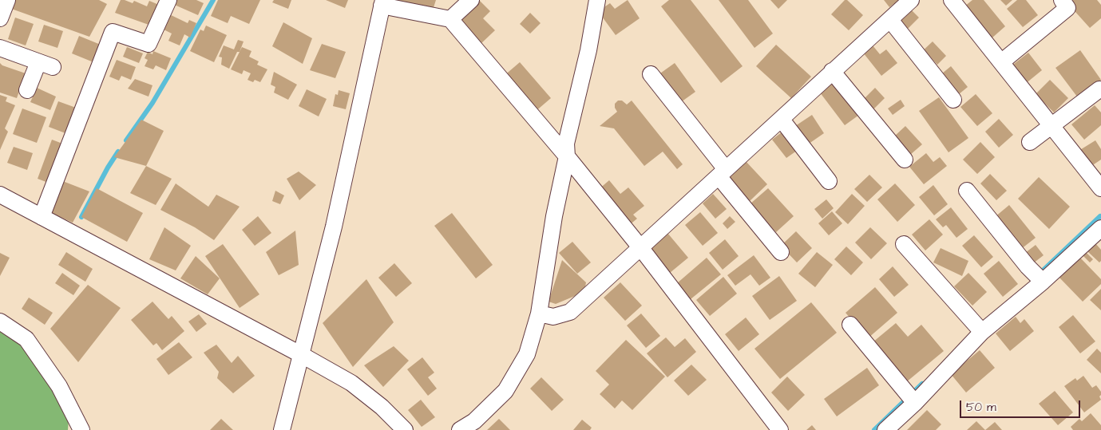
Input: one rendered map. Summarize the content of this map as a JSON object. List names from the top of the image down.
{
  "scale_bar": "50 m"
}
